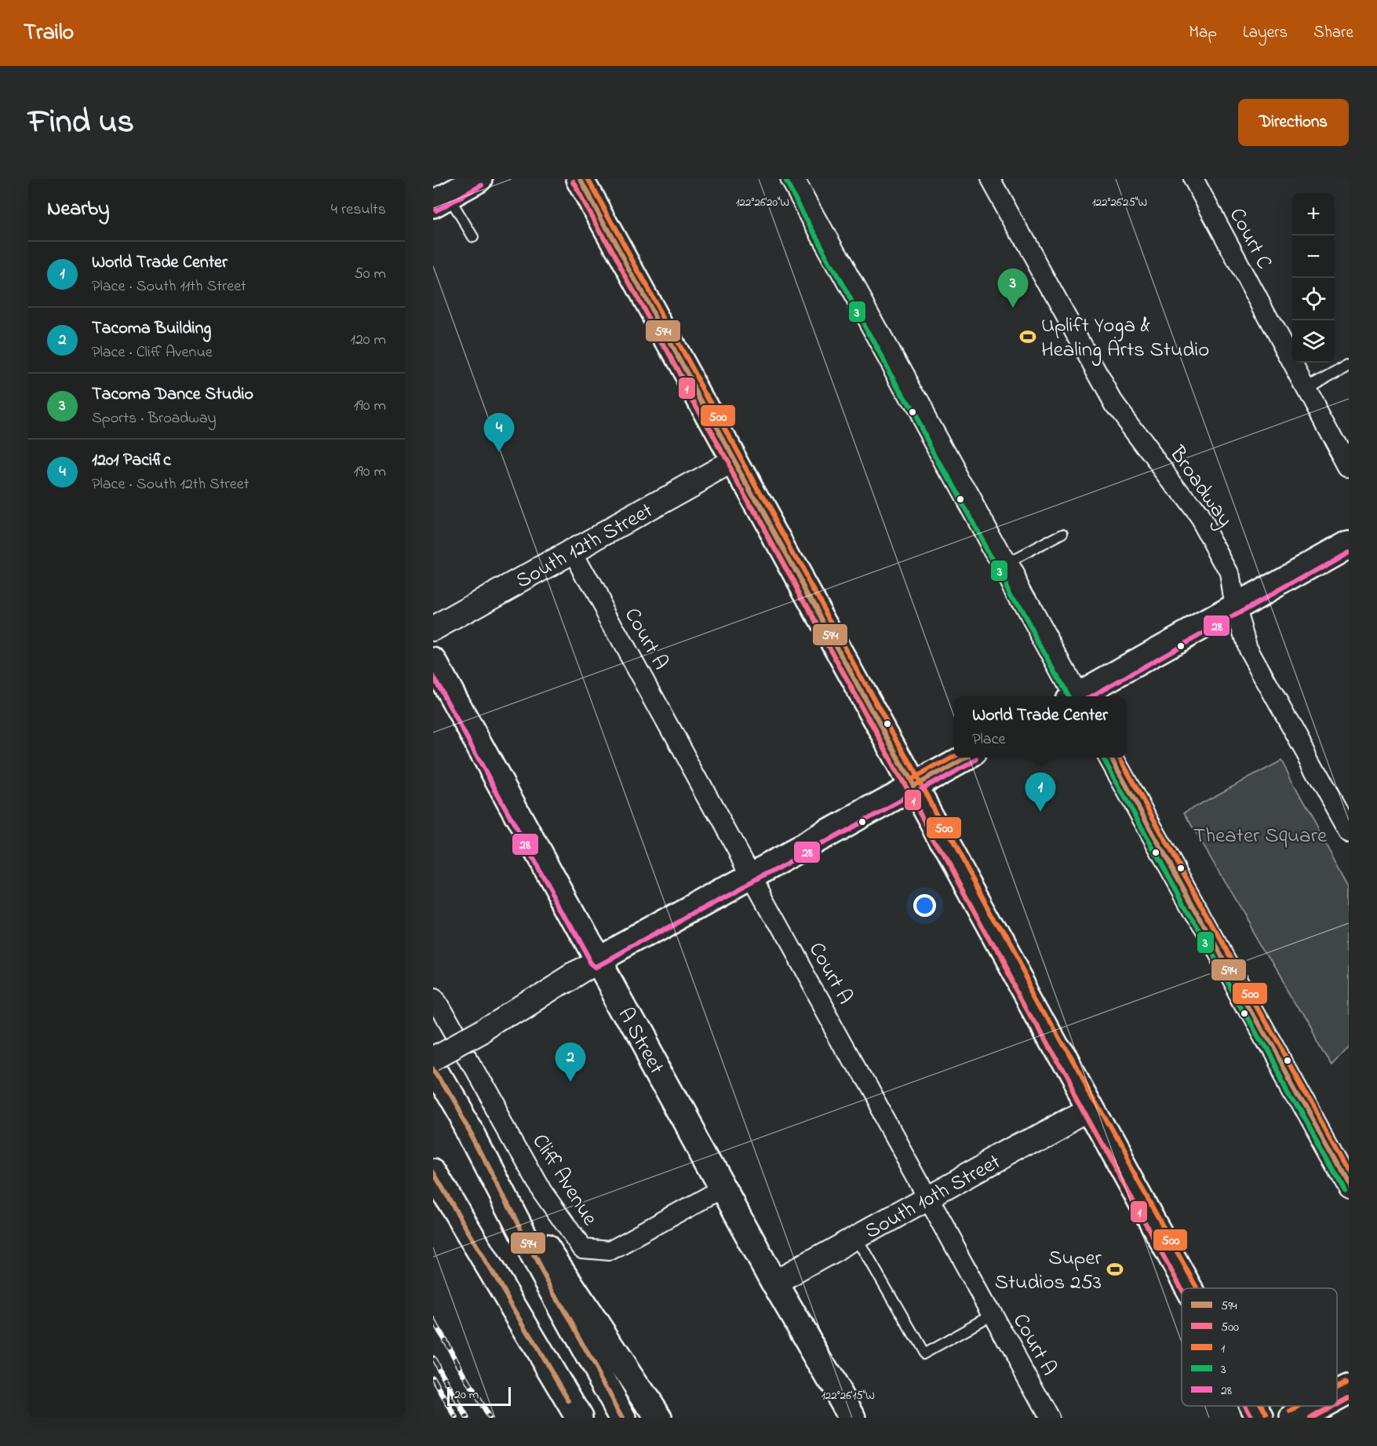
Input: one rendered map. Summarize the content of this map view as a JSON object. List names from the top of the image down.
{
  "streets": {
    "main road": ["A Street"],
    "street": [
      "Court C",
      "Broadway",
      "South 12th Street",
      "Court A",
      "Cliff Avenue",
      "South 10th Street"
    ]
  },
  "crossings": [
    ["South 12th Street", "Court A"],
    ["Court A", "South 10th Street"],
    ["A Street", "Cliff Avenue"],
    ["A Street", "South 10th Street"]
  ],
  "parks": ["Theater Square"],
  "places": {
    "sports": ["Uplift Yoga & Healing Arts Studio", "Super Studios 253"]
  },
  "lines": [
    "transit line 594",
    "transit line 500",
    "transit line 1",
    "transit line 3",
    "transit line 28"
  ],
  "legend": [
    "594",
    "500",
    "1",
    "3",
    "28"
  ],
  "scale_bar": "20 m",
  "page": {
    "header": "Trailo",
    "nav": ["Map", "Layers", "Share"],
    "title": "Find us",
    "buttons": "Directions",
    "heading": ["Nearby", "4 results"],
    "map_buttons": ["+", "−"],
    "list": [
      {
        "mark": "1",
        "name": "World Trade Center",
        "note": "Place · South 11th Street",
        "value": "50 m"
      },
      {
        "mark": "2",
        "name": "Tacoma Building",
        "note": "Place · Cliff Avenue",
        "value": "120 m"
      },
      {
        "mark": "3",
        "name": "Tacoma Dance Studio",
        "note": "Sports · Broadway",
        "value": "190 m"
      },
      {
        "mark": "4",
        "name": "1201 Pacific",
        "note": "Place · South 12th Street",
        "value": "190 m"
      }
    ],
    "pins": [
      "3",
      "4",
      "1",
      "2"
    ],
    "popup": ["World Trade Center", "Place"],
    "scale": "20 m"
  },
  "coordinates": ["122°26'20\"W", "122°26'25\"W", "122°26'15\"W"]
}
